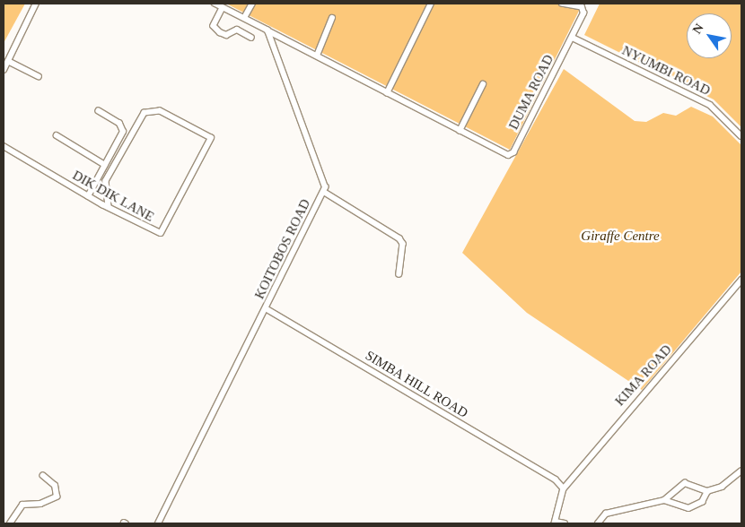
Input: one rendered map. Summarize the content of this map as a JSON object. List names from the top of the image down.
{
  "streets": {
    "street": [
      "NYUMBI ROAD",
      "DUMA ROAD",
      "DIK DIK LANE",
      "KOITOBOS ROAD",
      "KIMA ROAD",
      "SIMBA HILL ROAD"
    ]
  },
  "crossings": [
    ["NYUMBI ROAD", "DUMA ROAD"],
    ["KOITOBOS ROAD", "SIMBA HILL ROAD"],
    ["KIMA ROAD", "SIMBA HILL ROAD"]
  ],
  "parks": ["Giraffe Centre"],
  "north": "top left"
}
